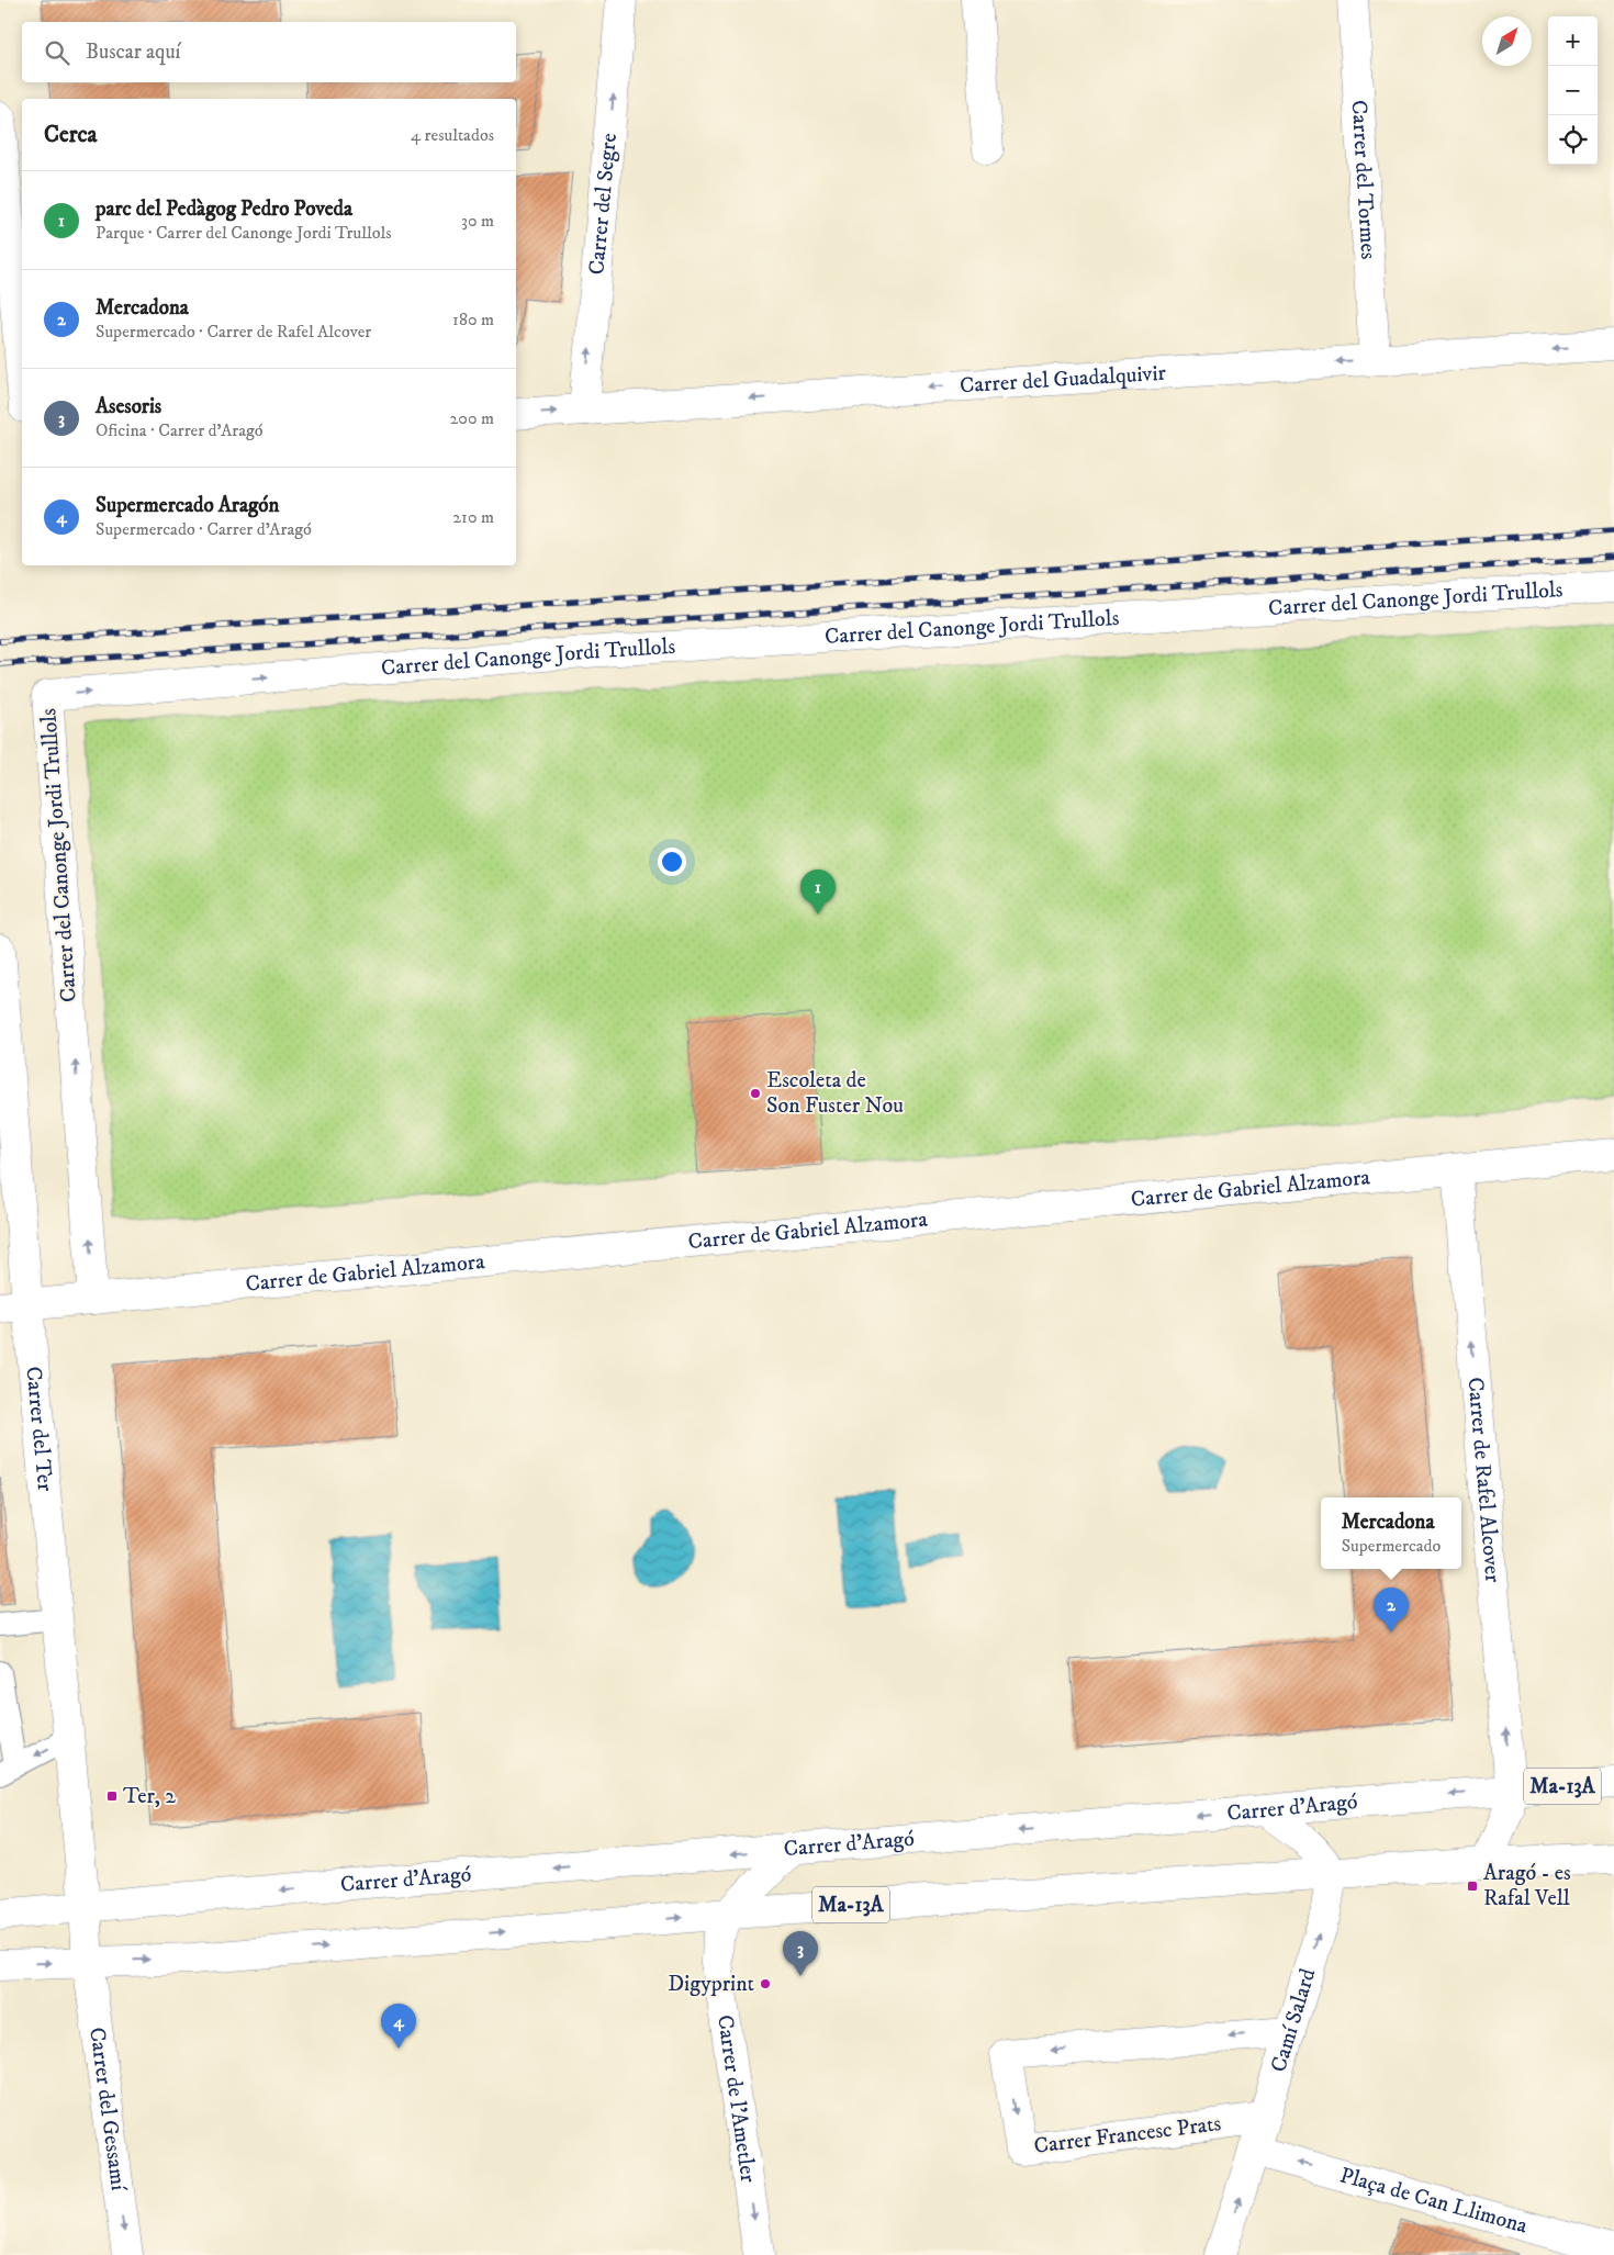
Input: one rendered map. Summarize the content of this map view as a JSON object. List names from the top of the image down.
{
  "streets": {
    "street": [
      "Carrer del Tormes",
      "Carrer del Segre",
      "Carrer del Guadalquivir",
      "Carrer del Canonge Jordi Trullols",
      "Carrer de Gabriel Alzamora",
      "Carrer del Ter",
      "Carrer de Rafel Alcover",
      "Ma-13A",
      "Carrer d'Aragó",
      "Camí Salard",
      "Carrer de l'Ametler",
      "Carrer del Gessamí",
      "Carrer Francesc Prats",
      "Plaça de Can Llimona"
    ]
  },
  "crossings": [
    ["Carrer del Tormes", "Carrer del Guadalquivir"],
    ["Carrer del Segre", "Carrer del Guadalquivir"],
    ["Carrer del Canonge Jordi Trullols", "Carrer de Gabriel Alzamora"],
    ["Carrer de Gabriel Alzamora", "Carrer del Ter"],
    ["Carrer de Gabriel Alzamora", "Carrer de Rafel Alcover"],
    ["Carrer del Ter", "Carrer d'Aragó"],
    ["Carrer de Rafel Alcover", "Ma-13A"],
    ["Carrer de Rafel Alcover", "Carrer d'Aragó"],
    ["Ma-13A", "Camí Salard"],
    ["Ma-13A", "Carrer de l'Ametler"],
    ["Ma-13A", "Carrer del Gessamí"],
    ["Camí Salard", "Carrer Francesc Prats"],
    ["Camí Salard", "Plaça de Can Llimona"]
  ],
  "one_way": [
    "Carrer del Segre",
    "Carrer del Guadalquivir",
    "Carrer de Rafel Alcover",
    "Camí Salard",
    "Carrer de l'Ametler",
    "Carrer del Gessamí",
    "Plaça de Can Llimona"
  ],
  "places": {
    "other": ["Escoleta de Son Fuster Nou", "Digyprint"],
    "transit": ["Ter, 2", "Aragó - es Rafal Vell"]
  },
  "north": "top right",
  "page": {
    "map_buttons": ["+", "−"],
    "search": "Buscar aquí",
    "heading": ["Cerca", "4 resultados"],
    "list": [
      {
        "mark": "1",
        "name": "parc del Pedàgog Pedro Poveda",
        "note": "Parque · Carrer del Canonge Jordi Trullols",
        "value": "30 m"
      },
      {
        "mark": "2",
        "name": "Mercadona",
        "note": "Supermercado · Carrer de Rafel Alcover",
        "value": "180 m"
      },
      {
        "mark": "3",
        "name": "Asesoris",
        "note": "Oficina · Carrer d'Aragó",
        "value": "200 m"
      },
      {
        "mark": "4",
        "name": "Supermercado Aragón",
        "note": "Supermercado · Carrer d'Aragó",
        "value": "210 m"
      }
    ],
    "pins": [
      "1",
      "2",
      "3",
      "4"
    ],
    "popup": ["Mercadona", "Supermercado"]
  }
}
